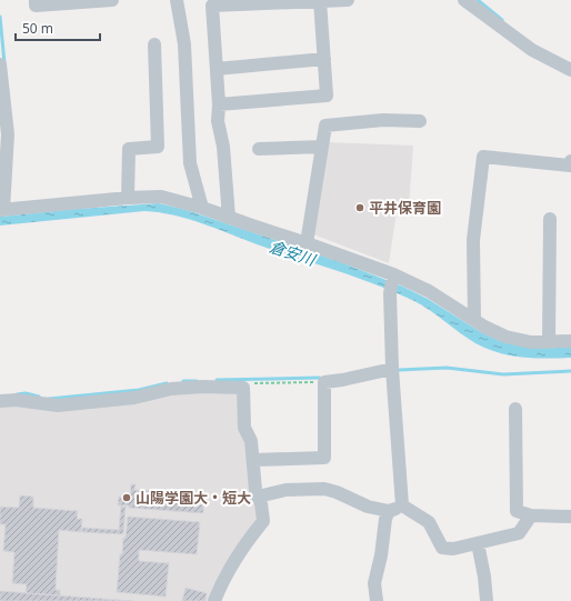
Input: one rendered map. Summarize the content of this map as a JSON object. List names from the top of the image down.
{
  "water": ["倉安川"],
  "places": ["平井保育園", "山陽学園大・短大"],
  "scale_bar": "50 m"
}
